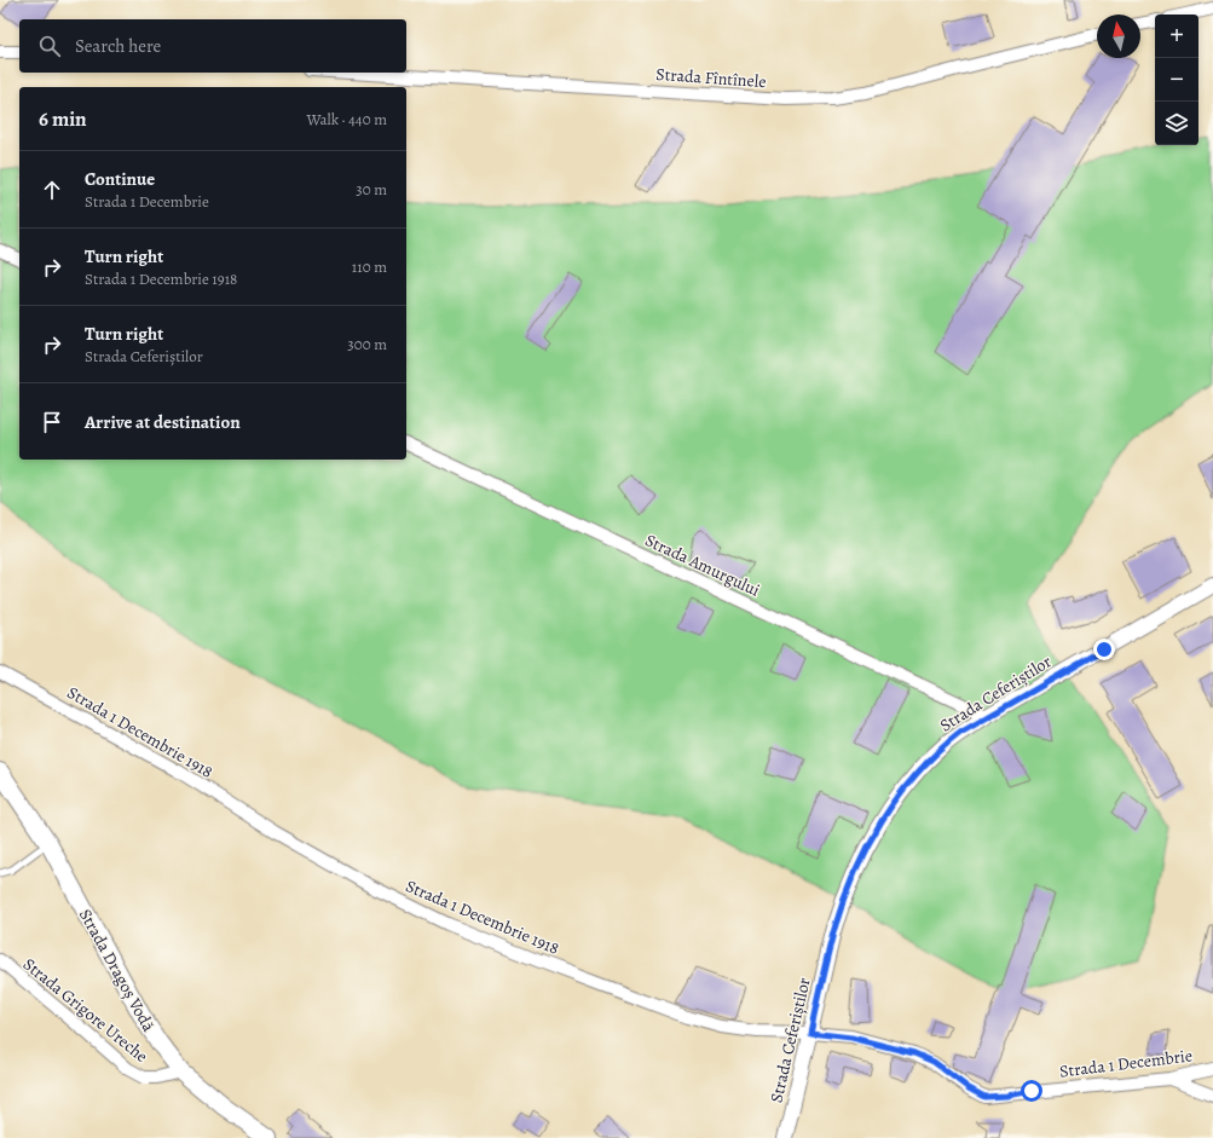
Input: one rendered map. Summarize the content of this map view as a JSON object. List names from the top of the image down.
{
  "streets": {
    "main road": ["Strada Dragoș Vodă"],
    "street": [
      "Strada Fîntînele",
      "Strada Amurgului",
      "Strada Ceferiștilor",
      "Strada 1 Decembrie 1918",
      "Strada Grigore Ureche",
      "Strada 1 Decembrie"
    ]
  },
  "crossings": [
    ["Strada Amurgului", "Strada Ceferiștilor"],
    ["Strada Ceferiștilor", "Strada 1 Decembrie 1918"],
    ["Strada 1 Decembrie 1918", "Strada 1 Decembrie"],
    ["Strada Dragoș Vodă", "Strada Grigore Ureche"]
  ],
  "north": "top",
  "page": {
    "map_buttons": ["+", "−"],
    "search": "Search here",
    "heading": ["6 min", "Walk · 440 m"],
    "list": [
      ["Continue", "Strada 1 Decembrie", "30 m"],
      ["Turn right", "Strada 1 Decembrie 1918", "110 m"],
      ["Turn right", "Strada Ceferiștilor", "300 m"],
      "Arrive at destination"
    ]
  }
}
